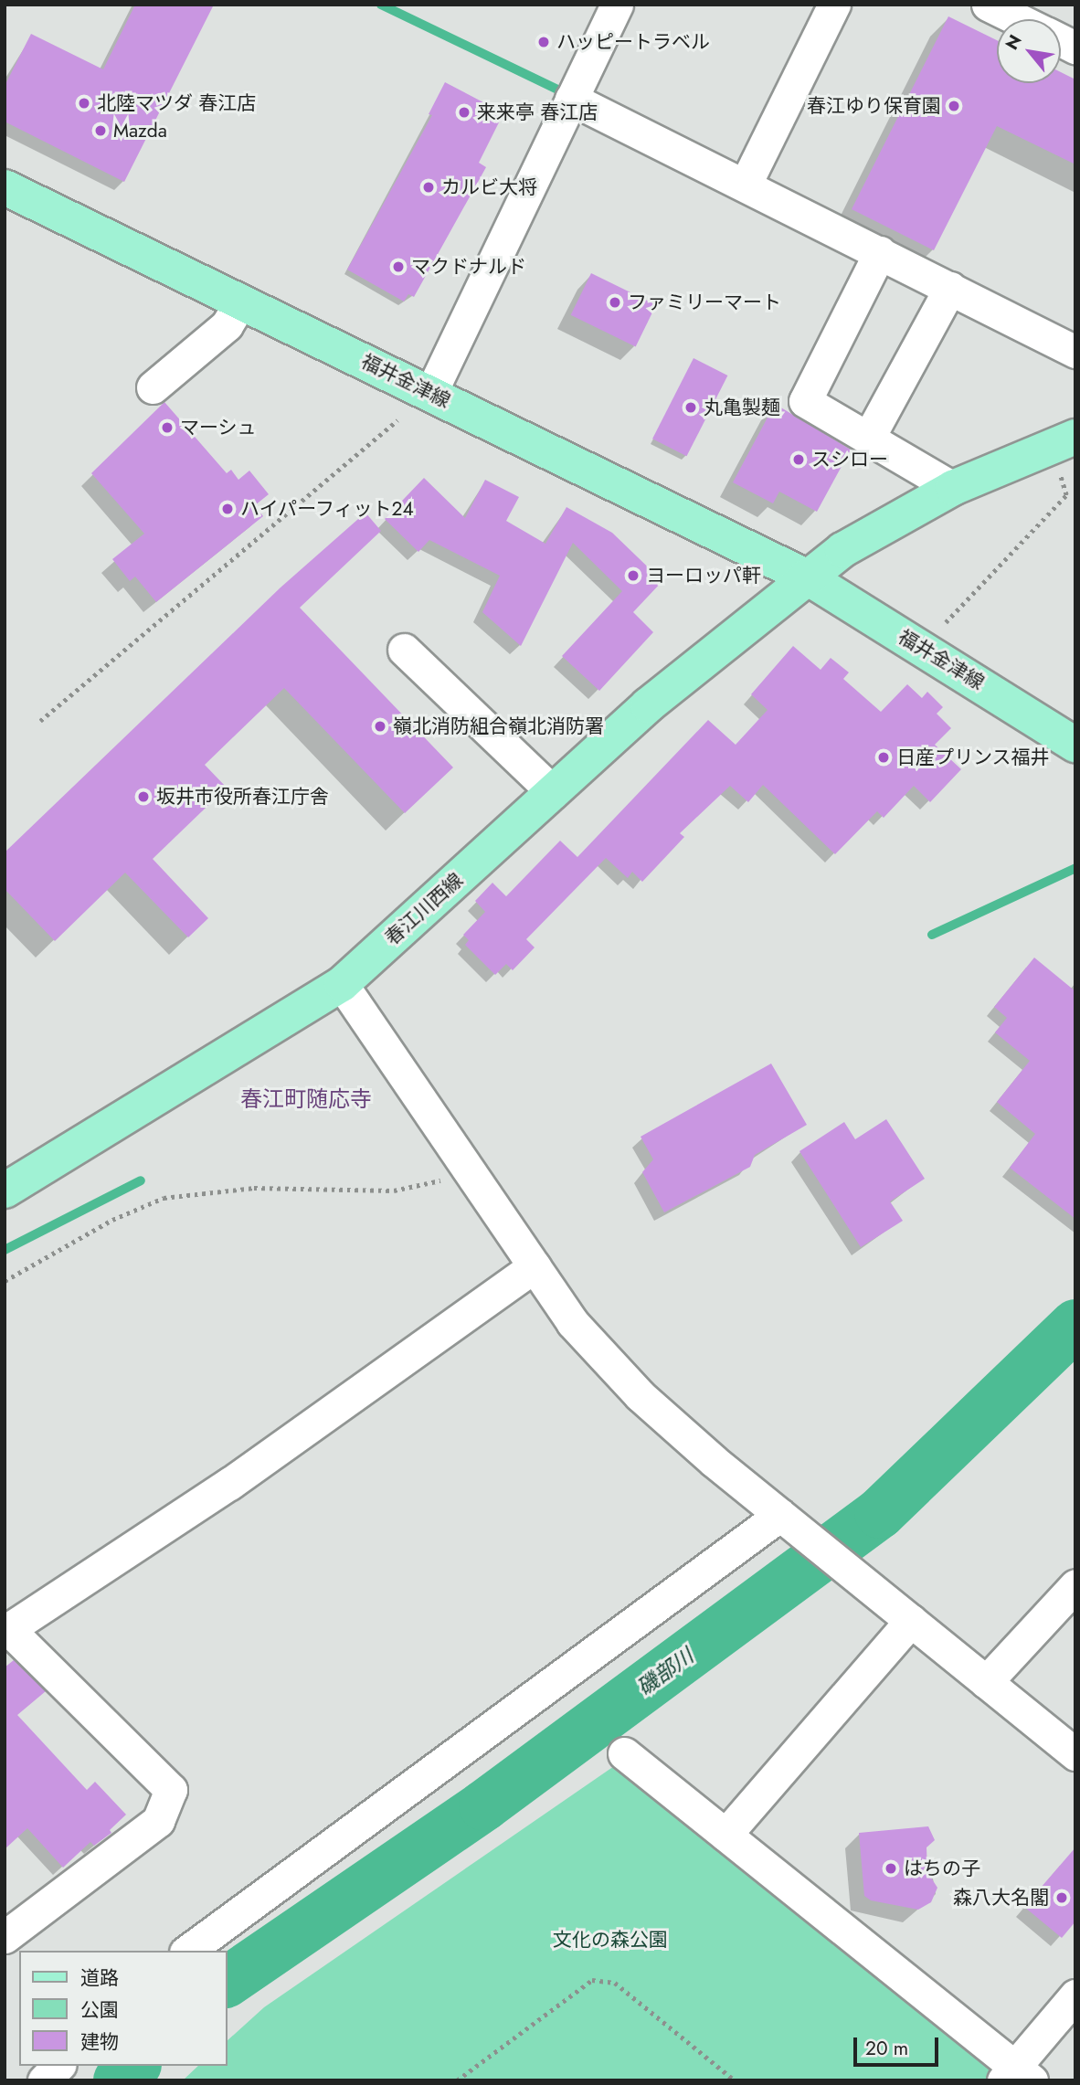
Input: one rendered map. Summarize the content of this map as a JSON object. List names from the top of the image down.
{
  "streets": {
    "main road": ["福井金津線", "春江川西線"]
  },
  "crossings": [
    ["福井金津線", "春江川西線"]
  ],
  "districts": ["春江町随応寺"],
  "water": ["磯部川"],
  "parks": ["文化の森公園"],
  "places": [
    "ハッピートラベル",
    "北陸マツダ 春江店",
    "春江ゆり保育園",
    "来来亭 春江店",
    "Mazda",
    "カルビ大将",
    "マクドナルド",
    "ファミリーマート",
    "丸亀製麺",
    "マーシュ",
    "スシロー",
    "ハイパーフィット24",
    "ヨーロッパ軒",
    "嶺北消防組合嶺北消防署",
    "日産プリンス福井",
    "坂井市役所春江庁舎",
    "はちの子",
    "森八大名閣"
  ],
  "legend": ["道路", "公園", "建物"],
  "scale_bar": "20 m",
  "north": "top left"
}
